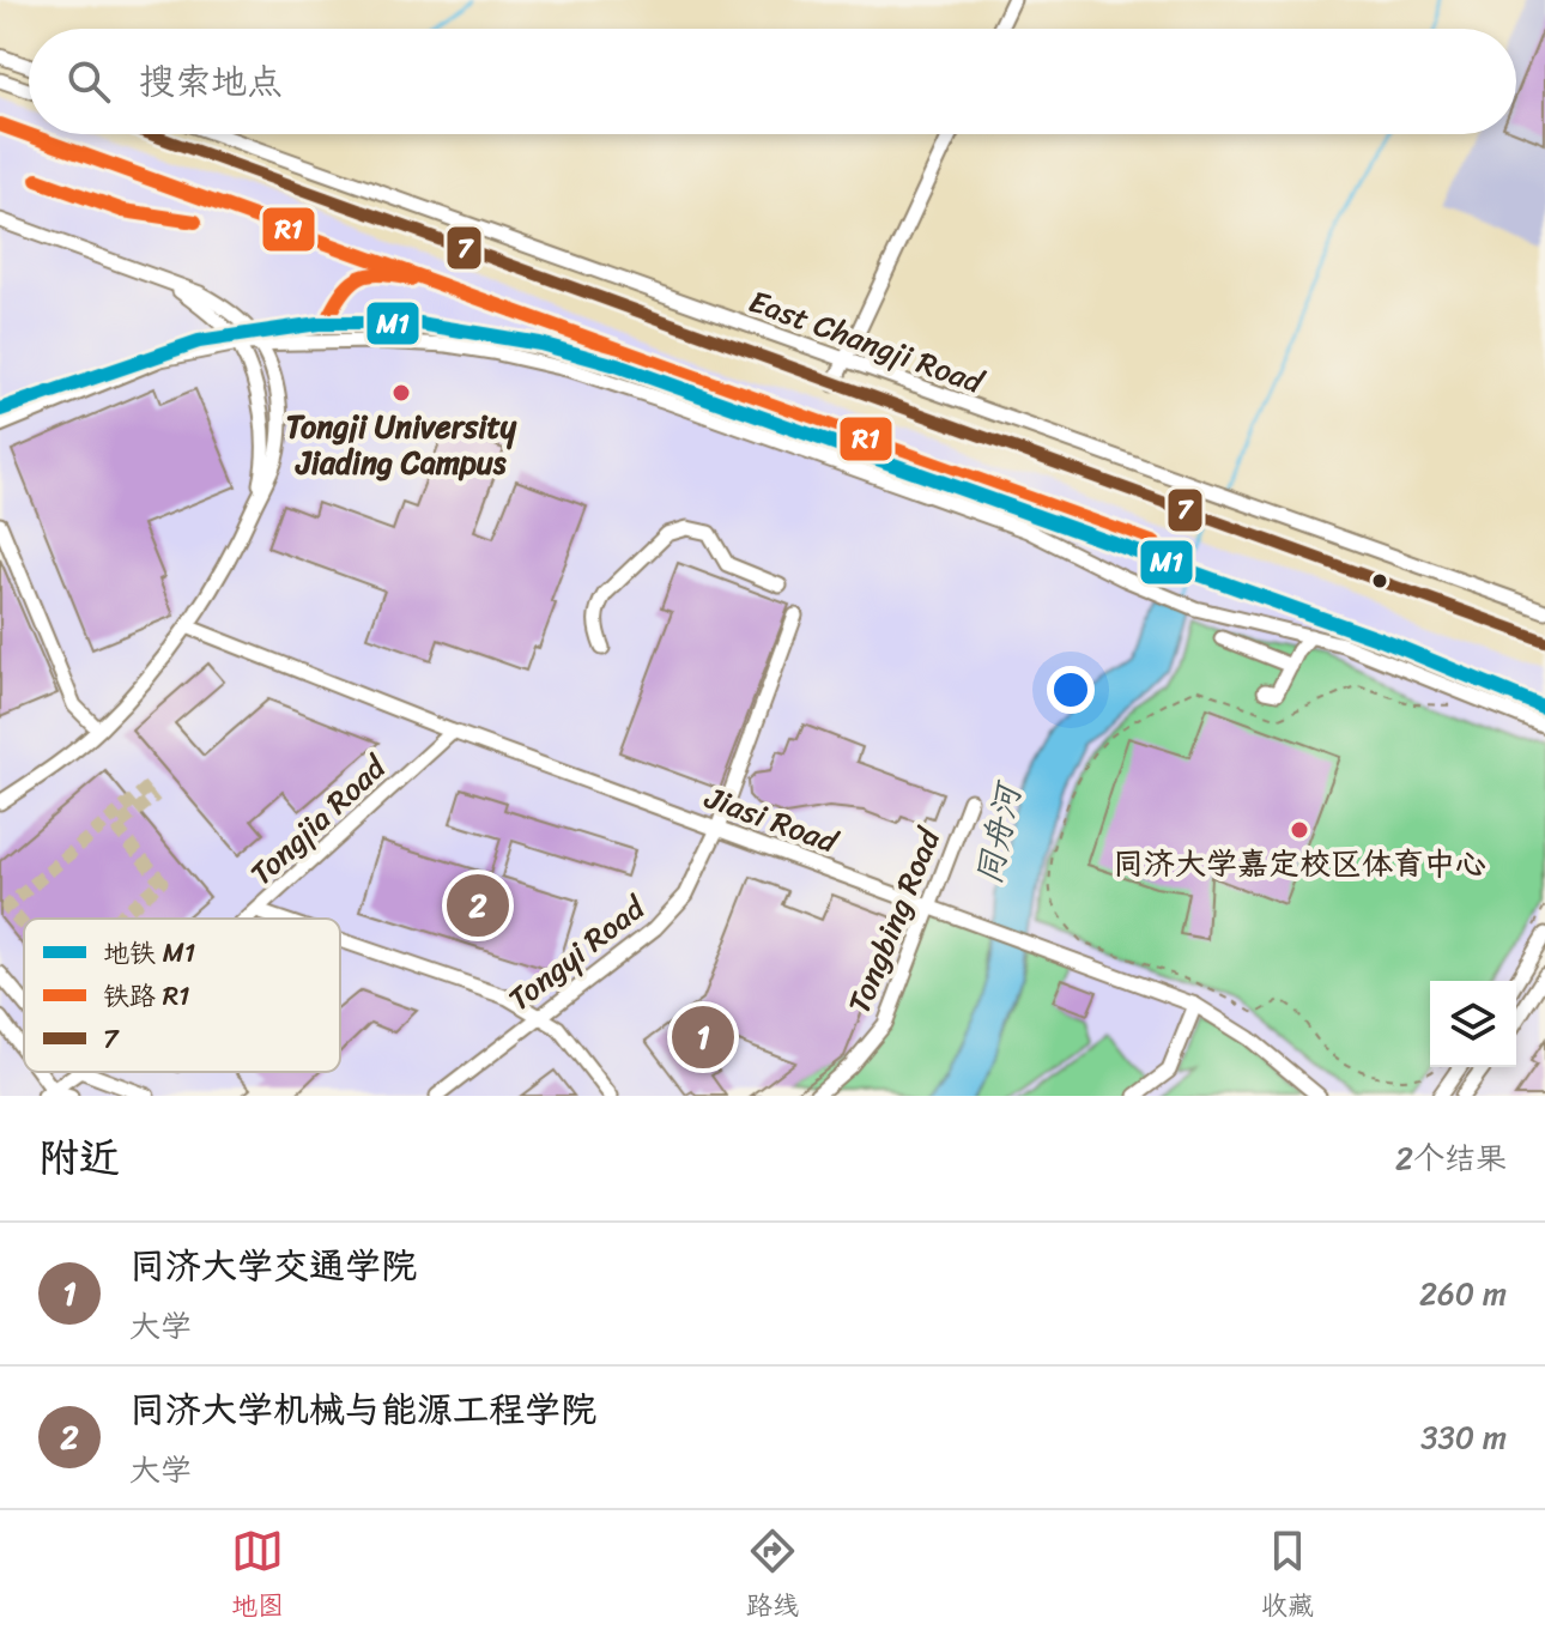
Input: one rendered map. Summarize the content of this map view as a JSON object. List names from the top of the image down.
{
  "streets": {
    "street": [
      "East Changji Road",
      "Jiasi Road",
      "Tongjia Road",
      "Tongbing Road",
      "Tongyi Road"
    ]
  },
  "crossings": [
    ["Jiasi Road", "Tongjia Road"],
    ["Jiasi Road", "Tongbing Road"],
    ["Jiasi Road", "Tongyi Road"]
  ],
  "water": ["同舟河"],
  "places": ["Tongji University Jiading Campus", "同济大学嘉定校区体育中心"],
  "lines": ["rail line R1", "transit line 7", "metro line M1"],
  "legend": ["地铁 M1", "铁路 R1", "7"],
  "page": {
    "search": "搜索地点",
    "pins": ["2", "1"],
    "heading": ["附近", "2个结果"],
    "list": [
      {
        "mark": "1",
        "name": "同济大学交通学院",
        "note": "大学",
        "value": "260 m"
      },
      {
        "mark": "2",
        "name": "同济大学机械与能源工程学院",
        "note": "大学",
        "value": "330 m"
      }
    ],
    "nav": ["地图", "路线", "收藏"]
  }
}
